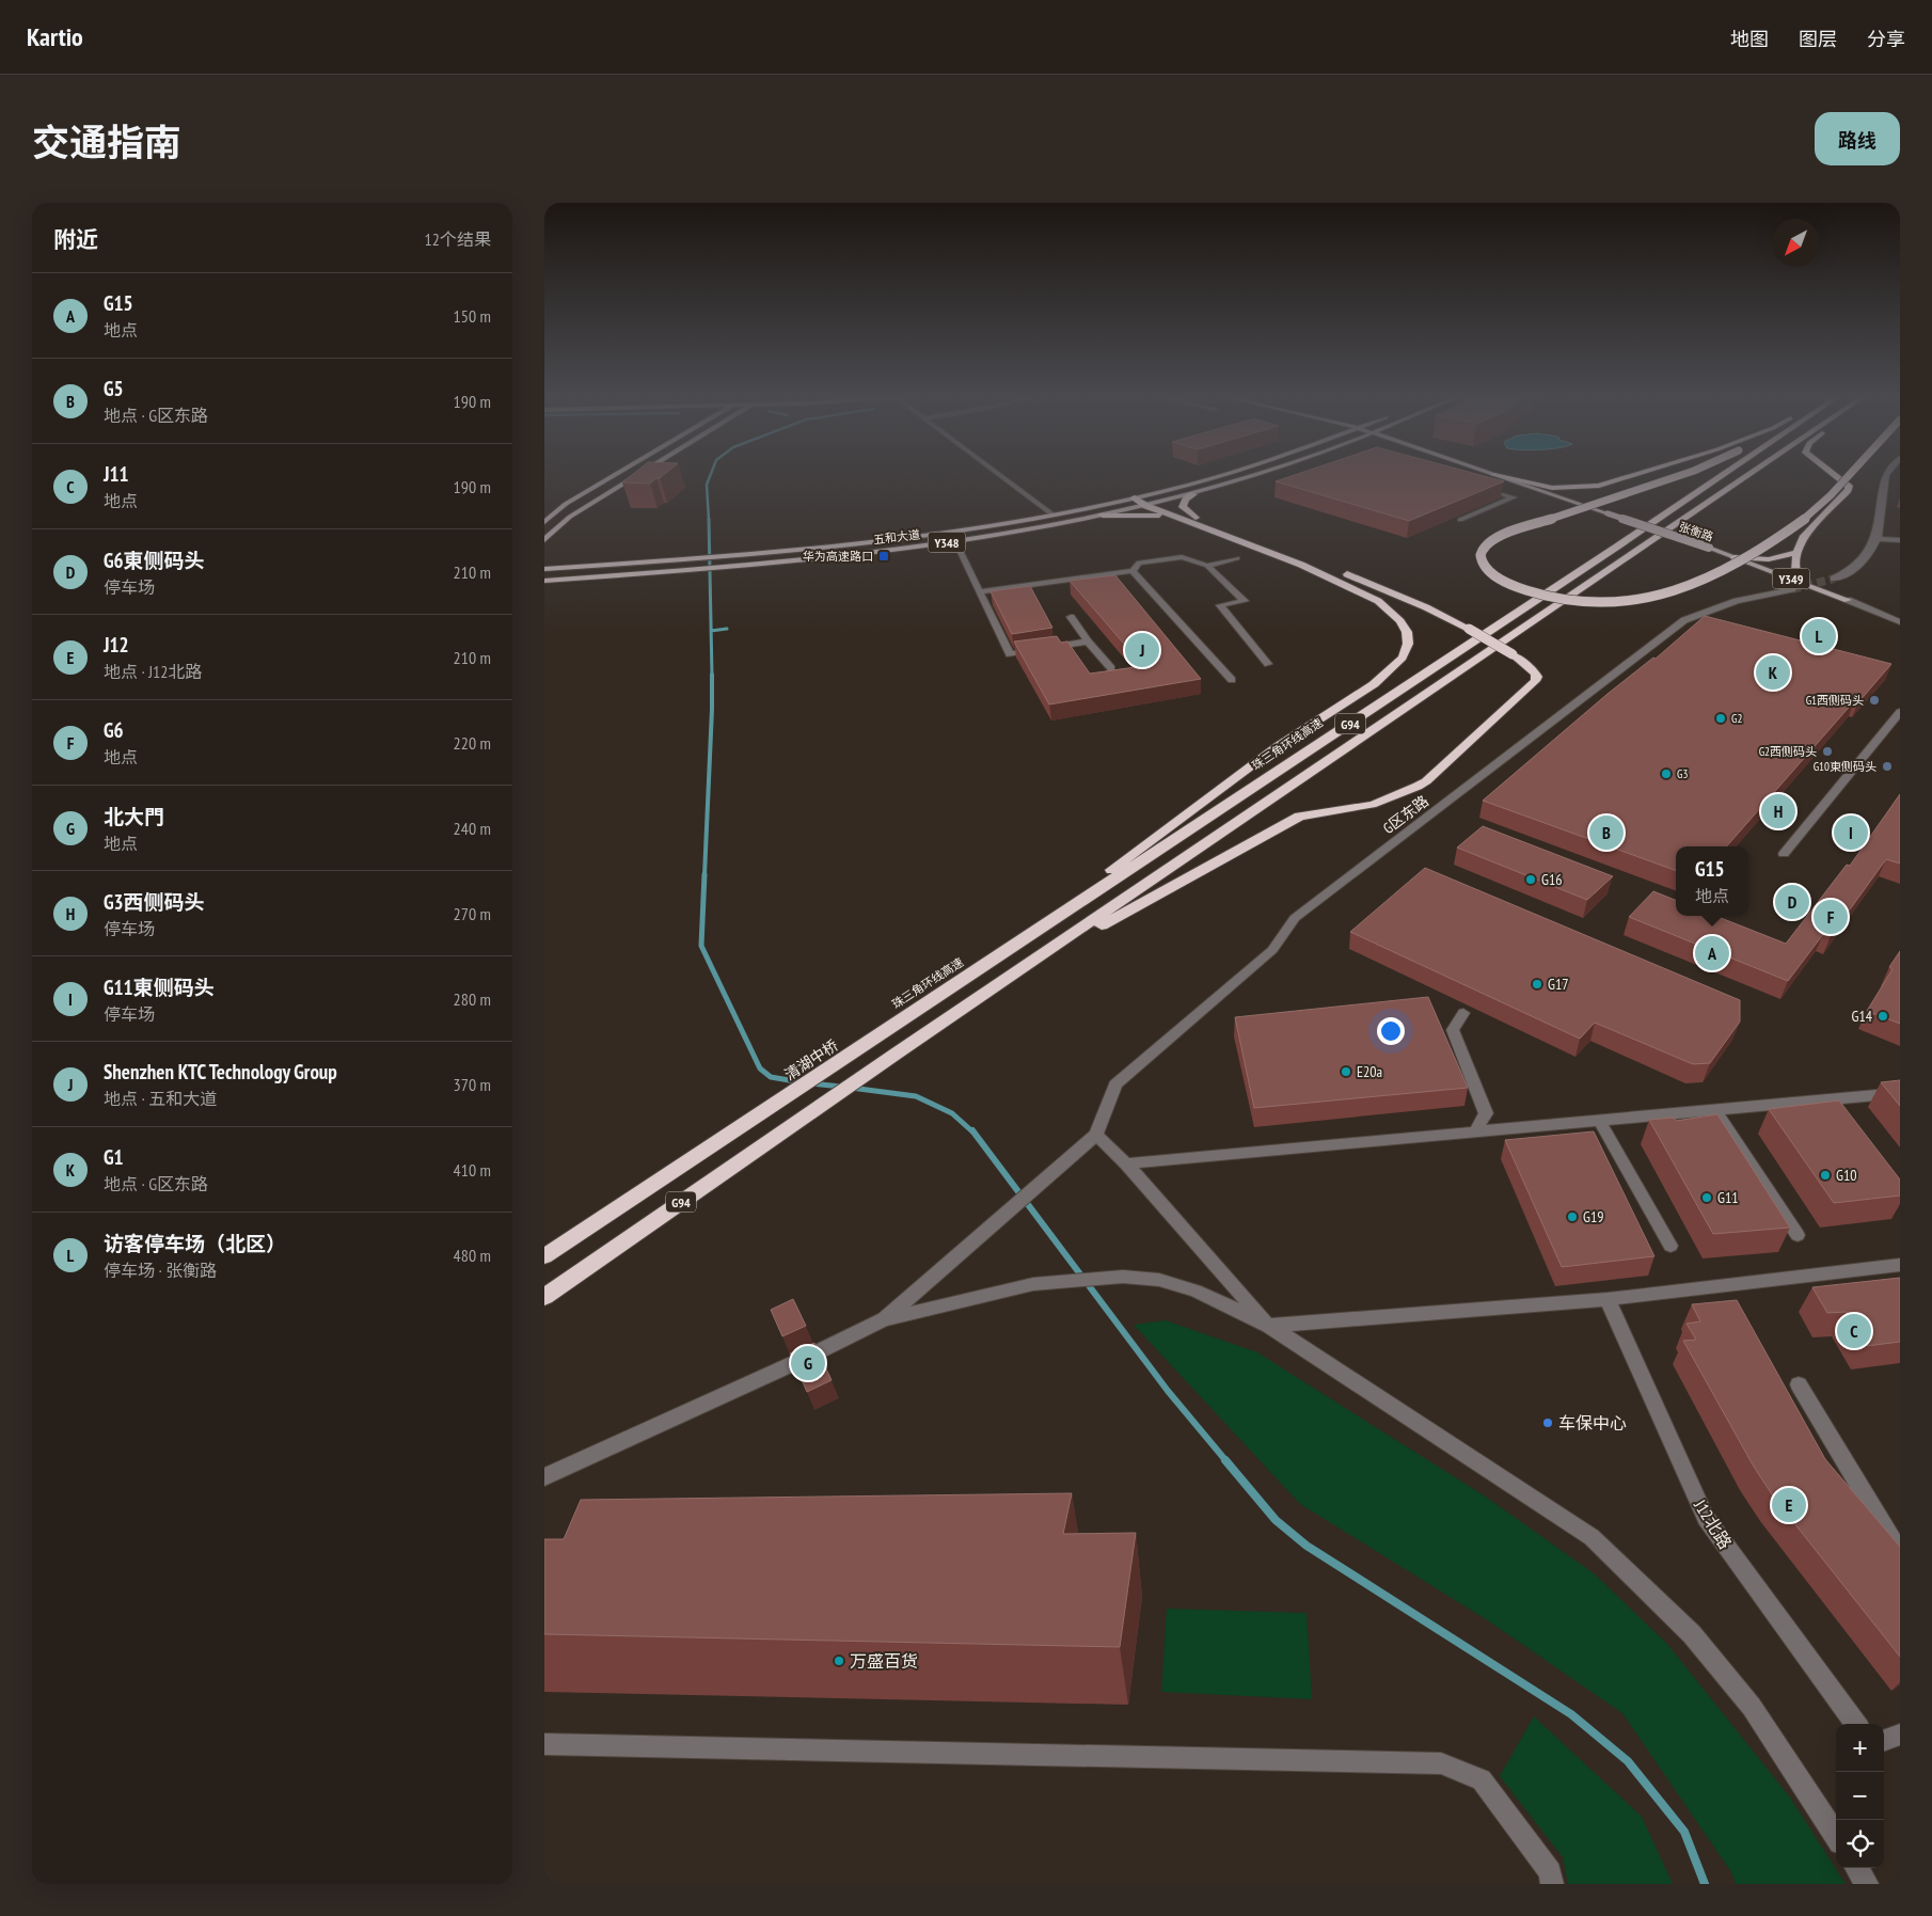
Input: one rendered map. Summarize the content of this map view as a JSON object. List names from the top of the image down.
{
  "streets": {
    "highway": ["G94", "珠三角环线高速", "清湖中桥"],
    "main road": [
      "张衡路",
      "五和大道",
      "Y348",
      "Y349"
    ],
    "street": ["G区东路", "J12北路"]
  },
  "crossings": [
    ["张衡路", "G区东路"],
    ["珠三角环线高速", "清湖中桥"]
  ],
  "places": {
    "transit": ["华为高速路口"],
    "other": [
      "G1西侧码头",
      "G2",
      "G2西侧码头",
      "G10東侧码头",
      "G3",
      "G16",
      "G17",
      "G14",
      "E20a",
      "G10",
      "G11",
      "G19",
      "车保中心",
      "万盛百货"
    ]
  },
  "north": "bottom left",
  "page": {
    "header": "Kartio",
    "nav": ["地图", "图层", "分享"],
    "title": "交通指南",
    "buttons": "路线",
    "heading": ["附近", "12个结果"],
    "list": [
      {
        "mark": "A",
        "name": "G15",
        "note": "地点",
        "value": "150 m"
      },
      {
        "mark": "B",
        "name": "G5",
        "note": "地点 · G区东路",
        "value": "190 m"
      },
      {
        "mark": "C",
        "name": "J11",
        "note": "地点",
        "value": "190 m"
      },
      {
        "mark": "D",
        "name": "G6東侧码头",
        "note": "停车场",
        "value": "210 m"
      },
      {
        "mark": "E",
        "name": "J12",
        "note": "地点 · J12北路",
        "value": "210 m"
      },
      {
        "mark": "F",
        "name": "G6",
        "note": "地点",
        "value": "220 m"
      },
      {
        "mark": "G",
        "name": "北大門",
        "note": "地点",
        "value": "240 m"
      },
      {
        "mark": "H",
        "name": "G3西侧码头",
        "note": "停车场",
        "value": "270 m"
      },
      {
        "mark": "I",
        "name": "G11東侧码头",
        "note": "停车场",
        "value": "280 m"
      },
      {
        "mark": "J",
        "name": "Shenzhen KTC Technology Group",
        "note": "地点 · 五和大道",
        "value": "370 m"
      },
      {
        "mark": "K",
        "name": "G1",
        "note": "地点 · G区东路",
        "value": "410 m"
      },
      {
        "mark": "L",
        "name": "访客停车场（北区）",
        "note": "停车场 · 张衡路",
        "value": "480 m"
      }
    ],
    "pins": [
      "L",
      "J",
      "K",
      "H",
      "B",
      "I",
      "D",
      "F",
      "A",
      "C",
      "G",
      "E"
    ],
    "popup": ["G15", "地点"],
    "map_buttons": ["+", "−"]
  }
}
